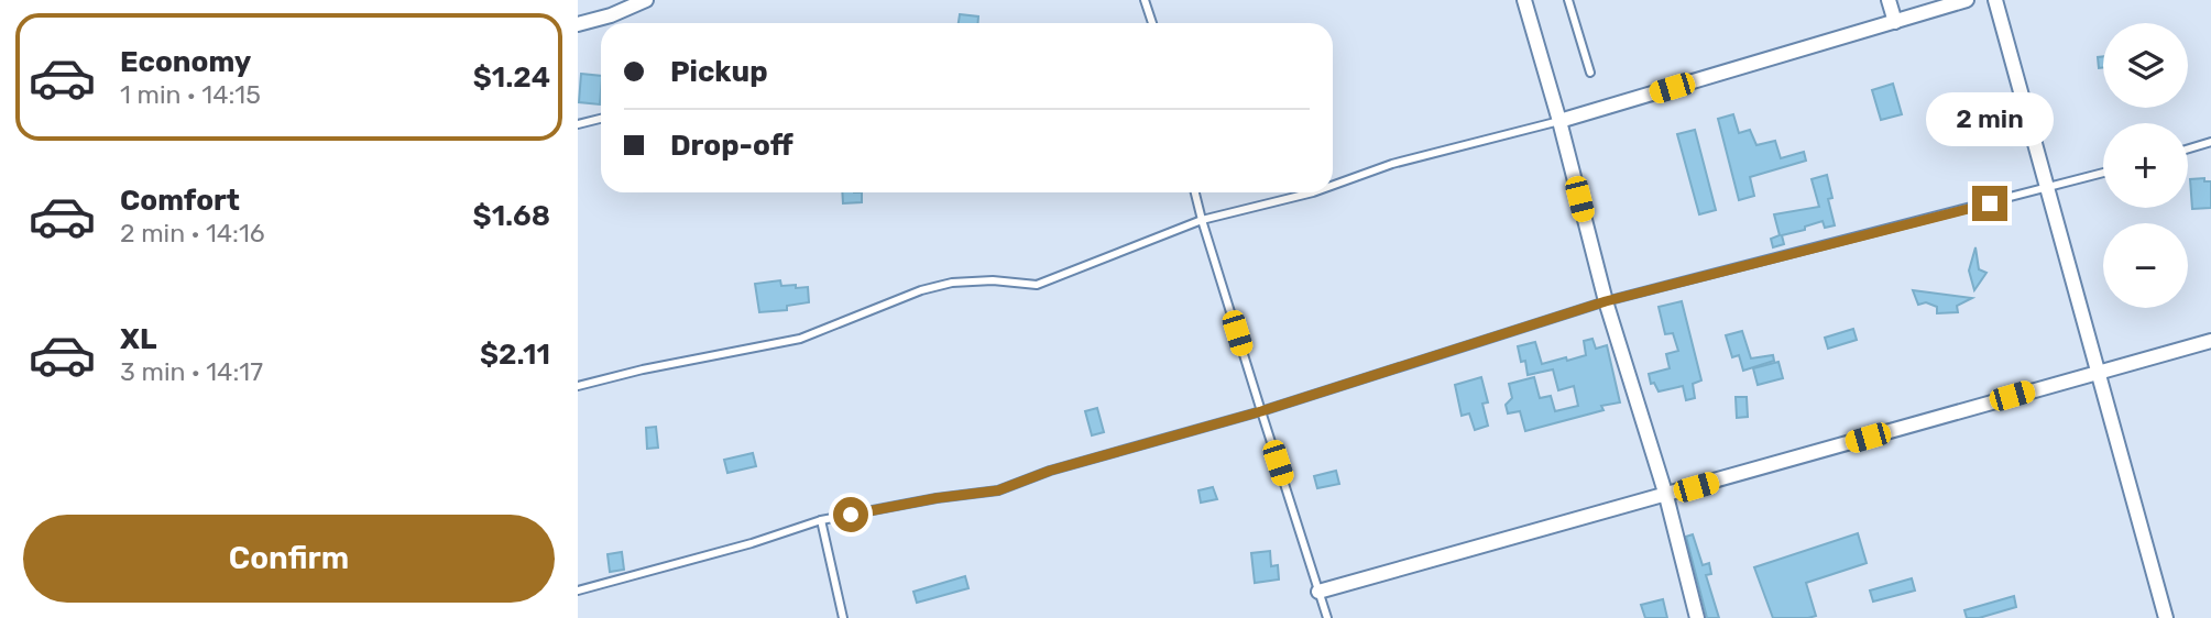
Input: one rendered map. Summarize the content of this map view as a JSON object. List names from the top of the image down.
{
  "page": {
    "list": [
      {
        "name": "Economy",
        "note": "1 min · 14:15",
        "value": "$1.24"
      },
      {
        "name": "Comfort",
        "note": "2 min · 14:16",
        "value": "$1.68"
      },
      {
        "name": "XL",
        "note": "3 min · 14:17",
        "value": "$2.11"
      }
    ],
    "map_buttons": ["+", "−"],
    "banner": ["Pickup", "Drop-off"],
    "bubble": "2 min",
    "buttons": "Confirm"
  }
}
